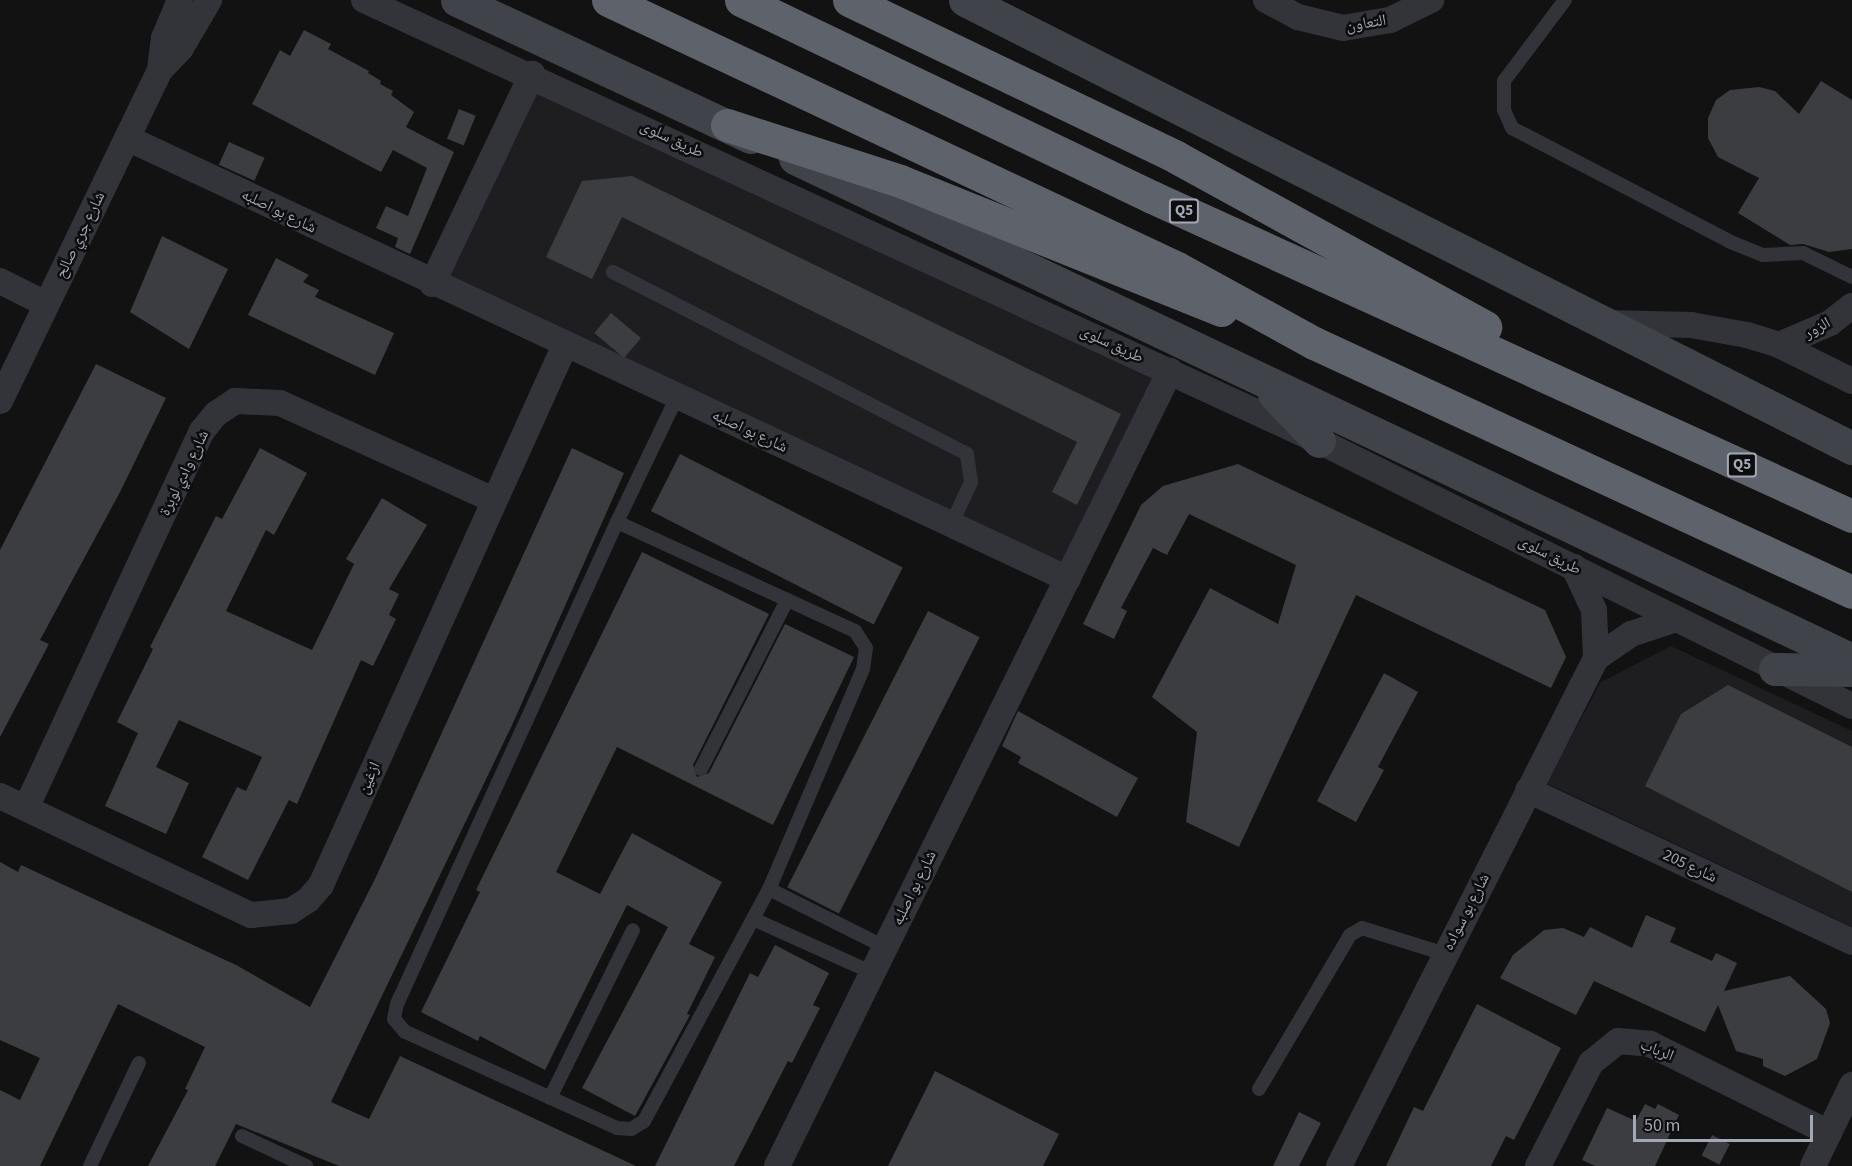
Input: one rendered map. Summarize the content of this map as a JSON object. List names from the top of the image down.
{
  "streets": {
    "highway": ["Q5"],
    "main road": ["طريق سلوى"],
    "street": [
      "التعاون",
      "شارع بو اصلبه",
      "شارع جري صالح",
      "الزور",
      "شارع وادي لوبرة",
      "ازغين",
      "شارع 205",
      "شارع بو سواده",
      "الرباب"
    ]
  },
  "crossings": [
    ["طريق سلوى", "شارع بو اصلبه"],
    ["طريق سلوى", "شارع بو سواده"],
    ["شارع بو اصلبه", "شارع جري صالح"],
    ["شارع بو اصلبه", "ازغين"],
    ["شارع وادي لوبرة", "ازغين"],
    ["شارع 205", "شارع بو سواده"]
  ],
  "scale_bar": "50 m"
}
